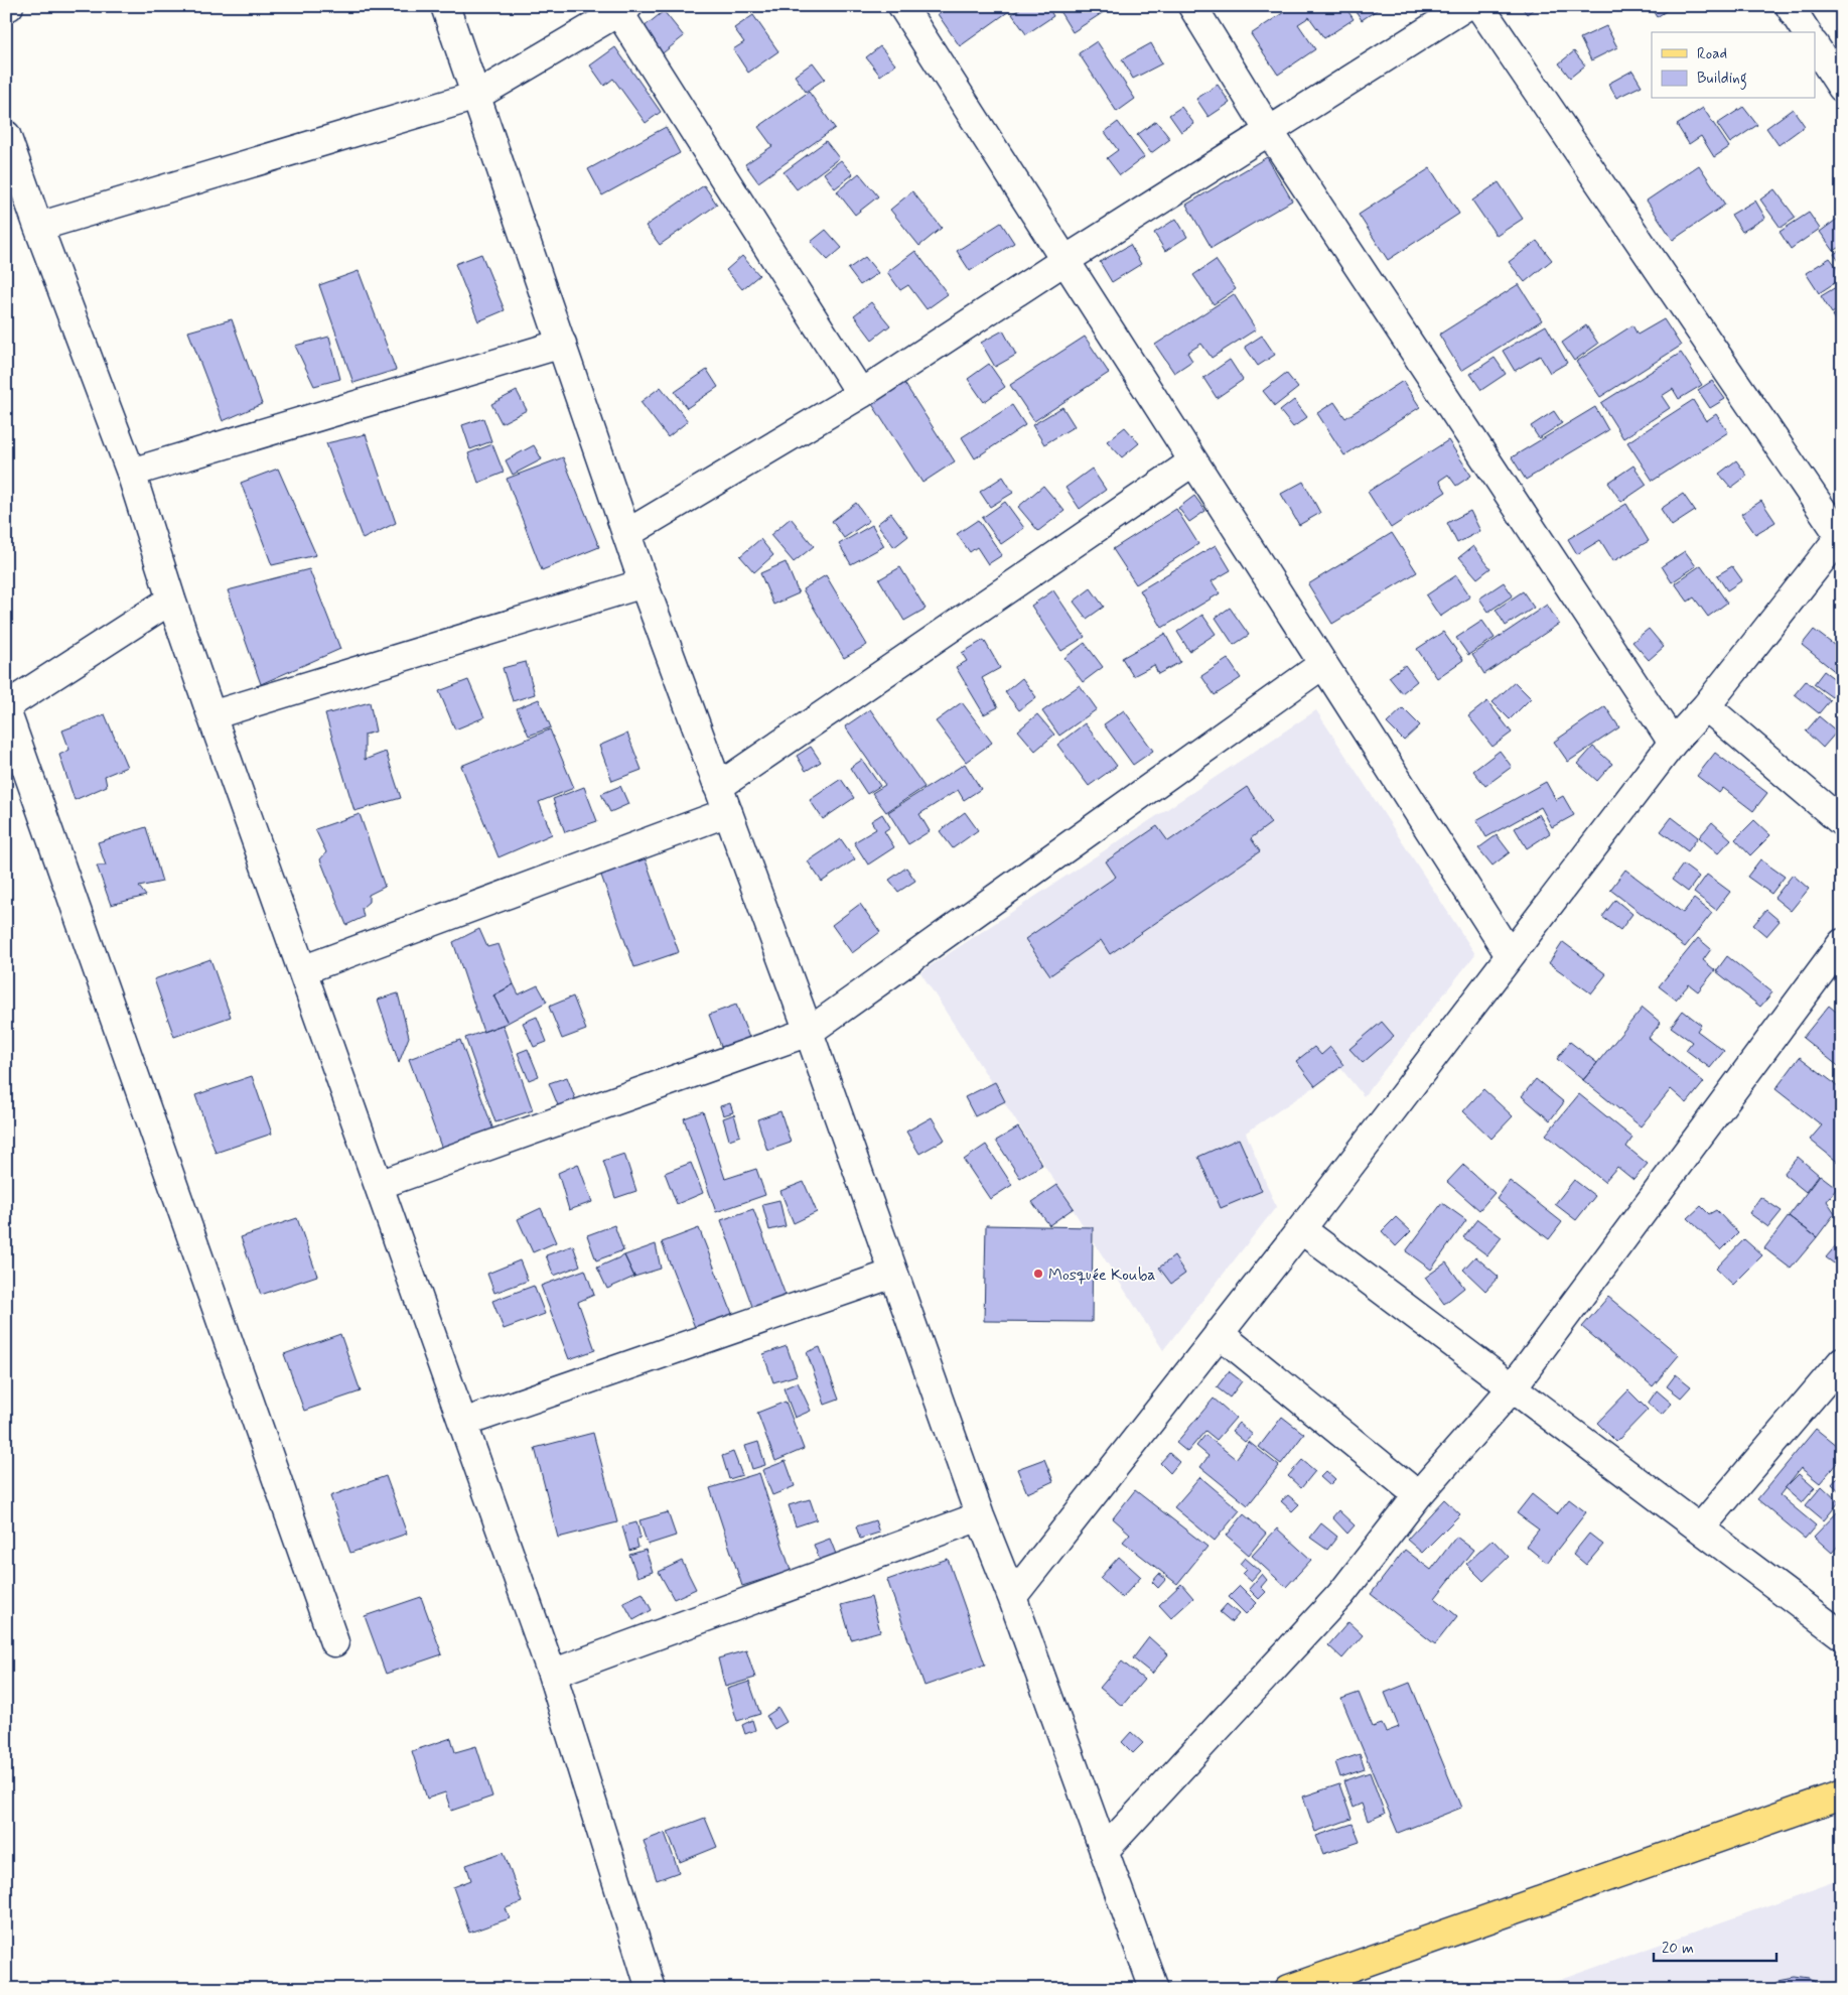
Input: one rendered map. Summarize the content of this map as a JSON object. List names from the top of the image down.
{
  "places": ["Mosquée Kouba"],
  "legend": ["Road", "Building"],
  "scale_bar": "20 m"
}
